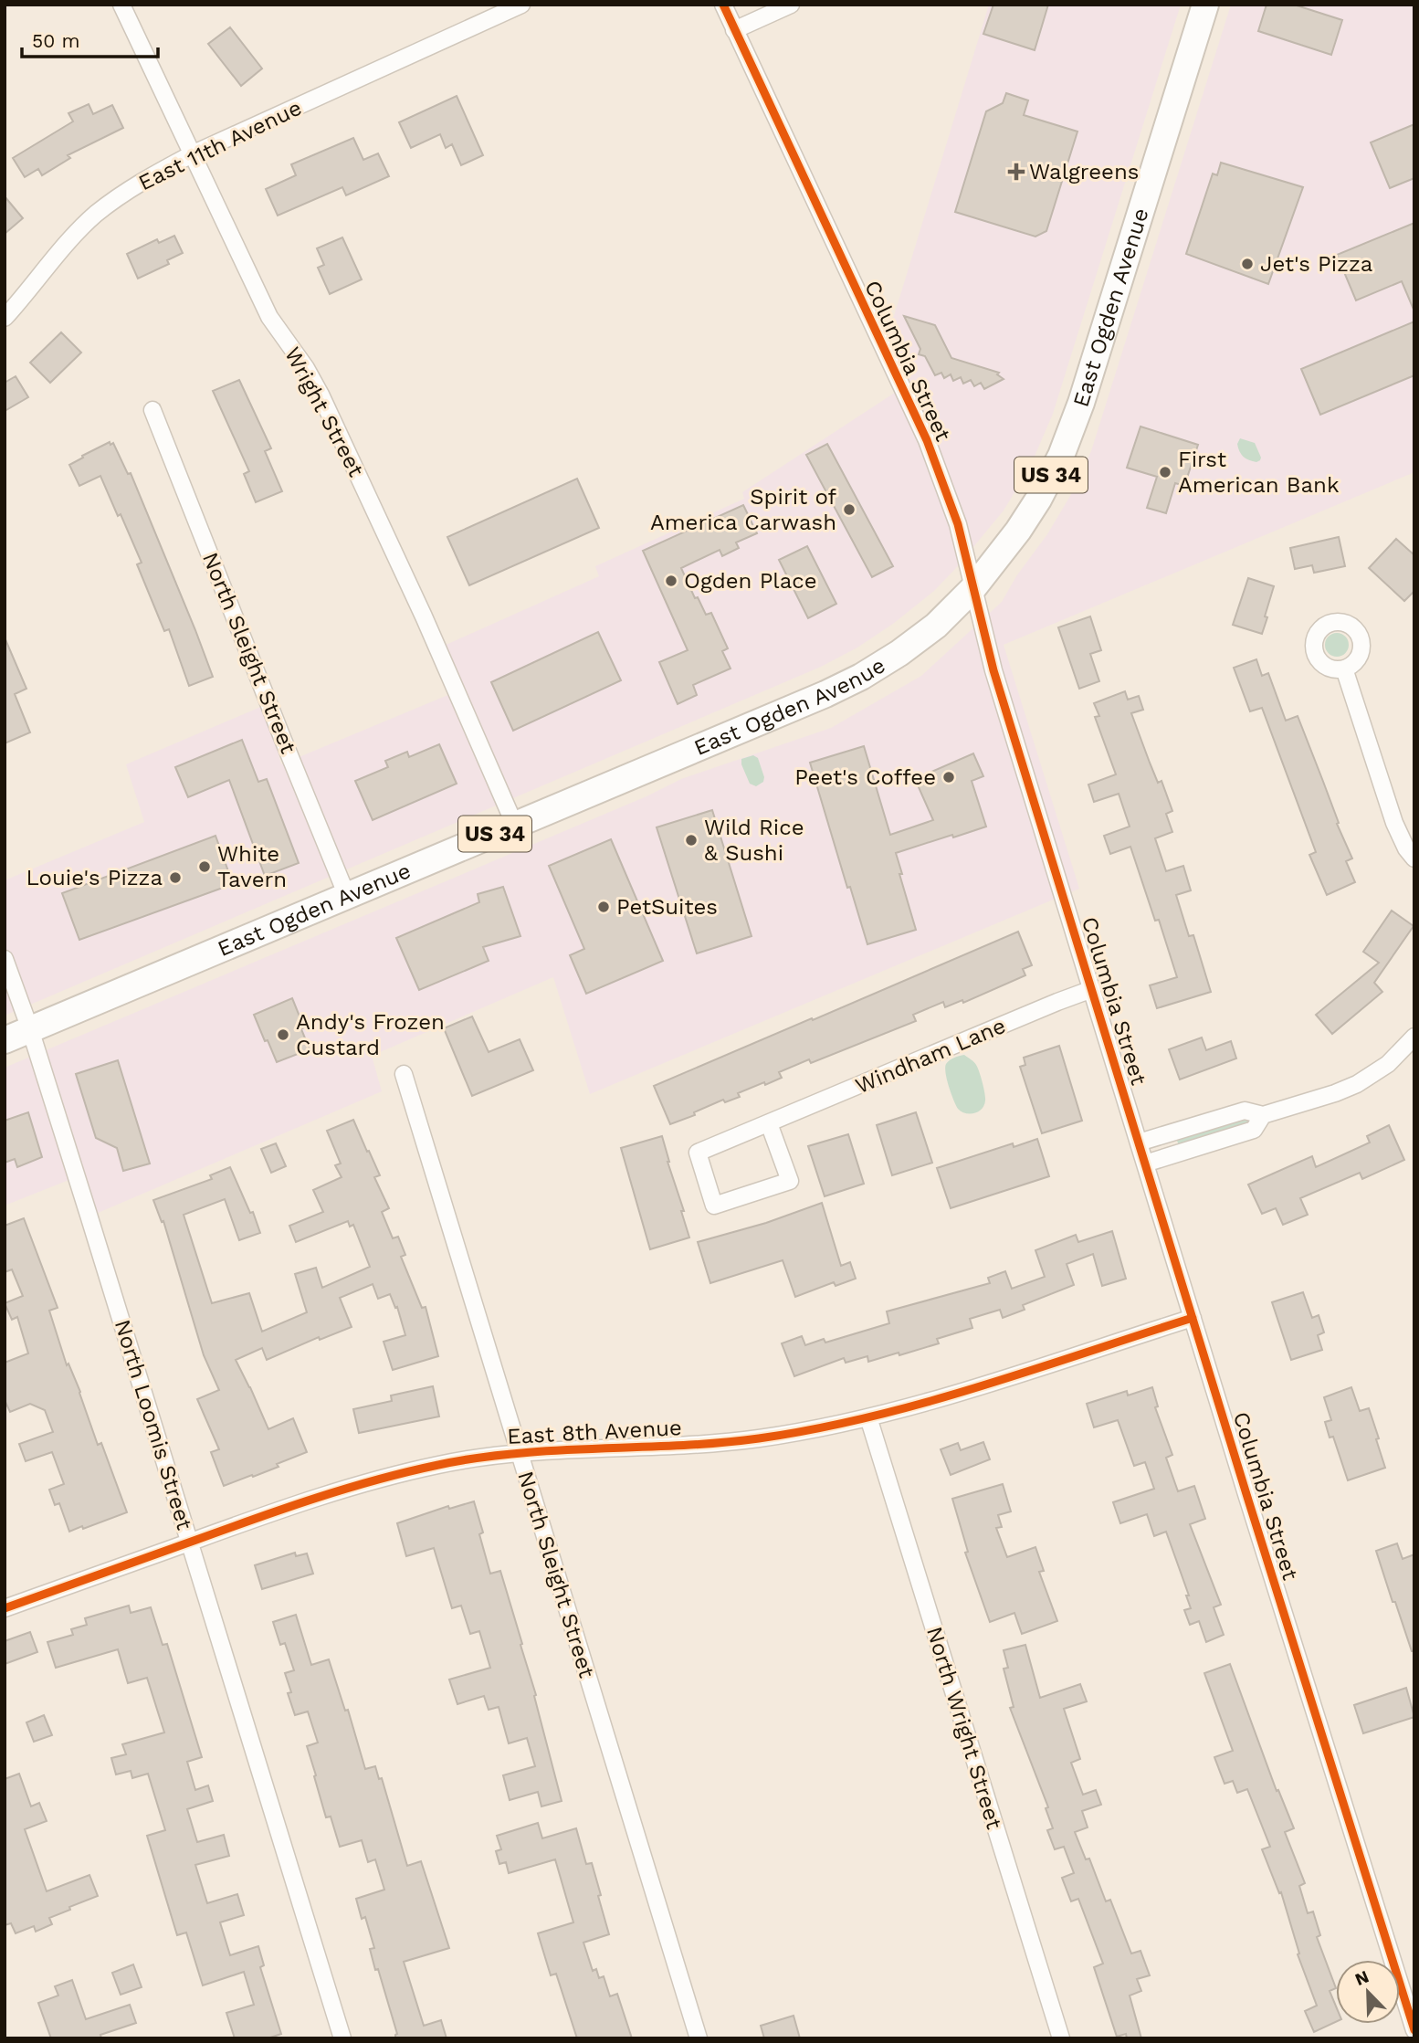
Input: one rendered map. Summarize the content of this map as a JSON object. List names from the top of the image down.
{
  "streets": {
    "main road": ["East Ogden Avenue", "US 34"],
    "street": [
      "East 11th Avenue",
      "Columbia Street",
      "Wright Street",
      "North Sleight Street",
      "Windham Lane",
      "North Loomis Street",
      "East 8th Avenue",
      "North Wright Street"
    ]
  },
  "crossings": [
    ["East 11th Avenue", "Wright Street"],
    ["East Ogden Avenue", "Columbia Street"],
    ["East Ogden Avenue", "Wright Street"],
    ["East Ogden Avenue", "North Sleight Street"],
    ["East Ogden Avenue", "North Loomis Street"],
    ["Columbia Street", "Windham Lane"],
    ["Columbia Street", "East 8th Avenue"],
    ["North Sleight Street", "East 8th Avenue"],
    ["North Loomis Street", "East 8th Avenue"],
    ["East 8th Avenue", "North Wright Street"]
  ],
  "places": {
    "health": ["Walgreens"],
    "other": [
      "Jet's Pizza",
      "First American Bank",
      "Spirit of America Carwash",
      "Ogden Place",
      "Peet's Coffee",
      "Wild Rice & Sushi",
      "White Tavern",
      "Louie's Pizza",
      "PetSuites",
      "Andy's Frozen Custard"
    ]
  },
  "scale_bar": "50 m",
  "north": "top left"
}
